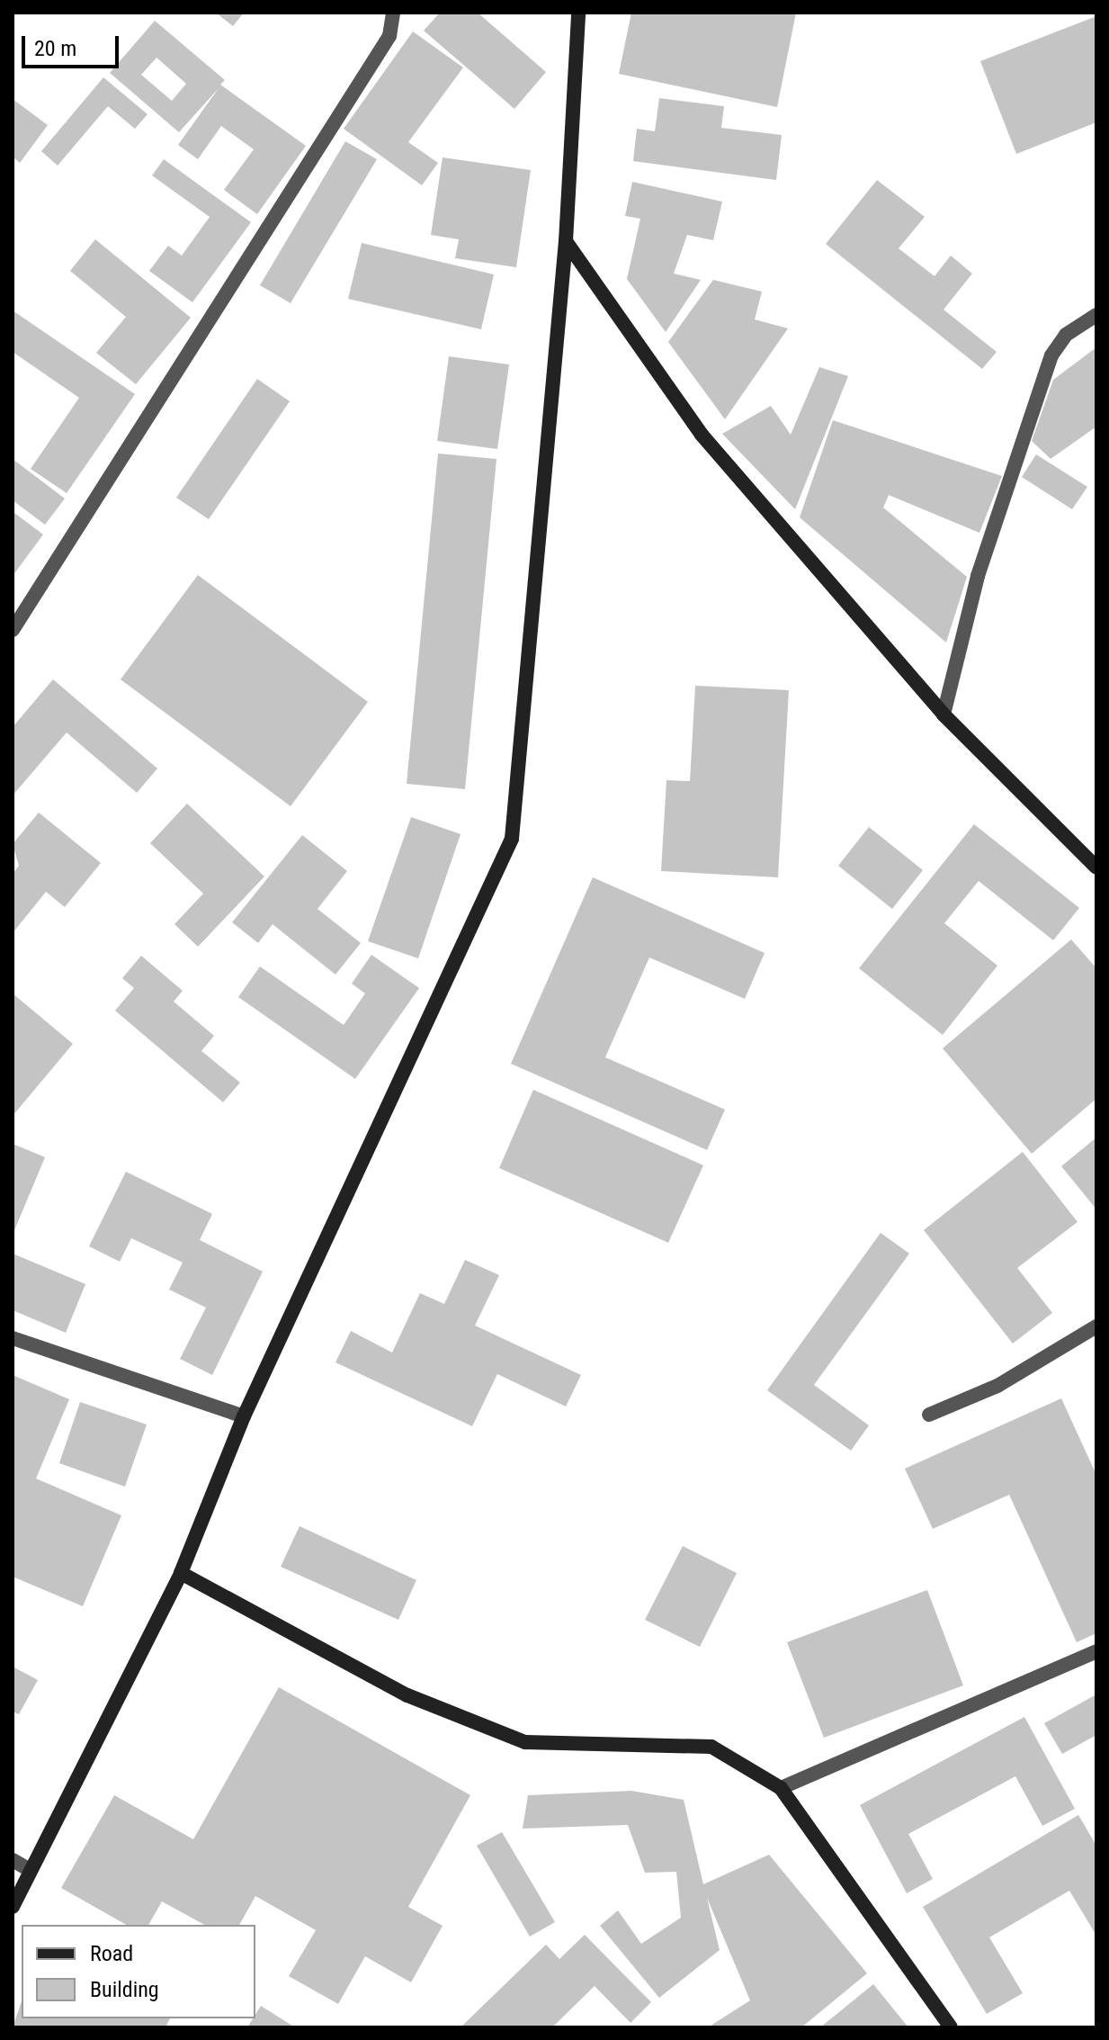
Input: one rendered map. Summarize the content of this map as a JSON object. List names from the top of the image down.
{
  "legend": ["Road", "Building"],
  "scale_bar": "20 m"
}
